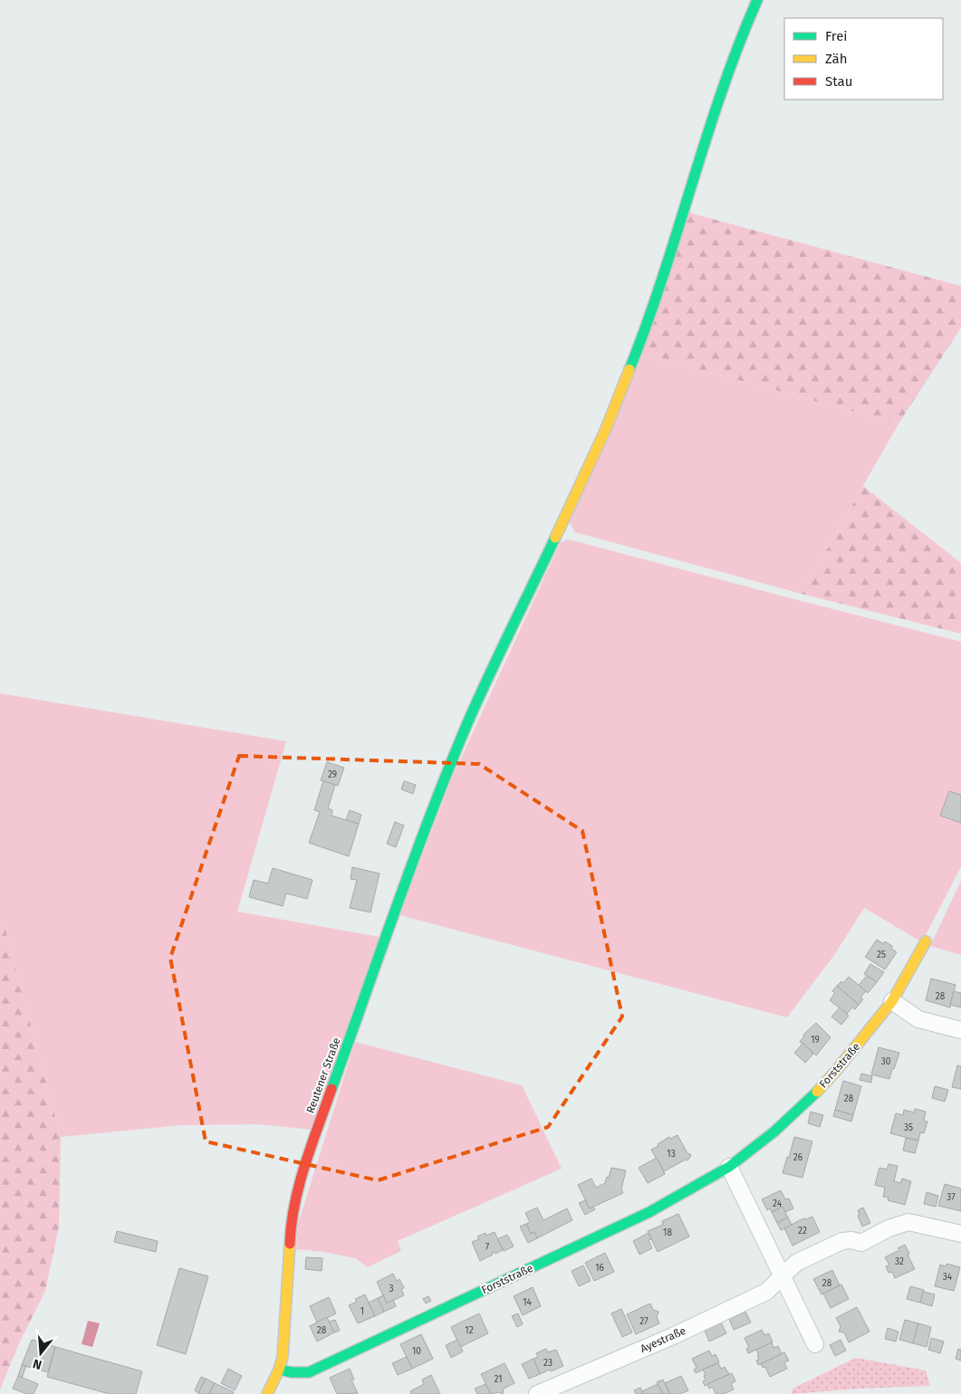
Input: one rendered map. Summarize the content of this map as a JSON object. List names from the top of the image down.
{
  "streets": {
    "street": ["Forststraße", "Reutener Straße", "Ayestraße"]
  },
  "crossings": [
    ["Forststraße", "Reutener Straße"]
  ],
  "house_numbers": [
    "29",
    "25",
    "28",
    "19",
    "30",
    "28",
    "35",
    "13",
    "26",
    "37",
    "24",
    "22",
    "18",
    "7",
    "32",
    "16",
    "34",
    "28",
    "3",
    "14",
    "1",
    "27",
    "28",
    "12",
    "10",
    "23",
    "21"
  ],
  "legend": ["Frei", "Zäh", "Stau"],
  "north": "bottom"
}
